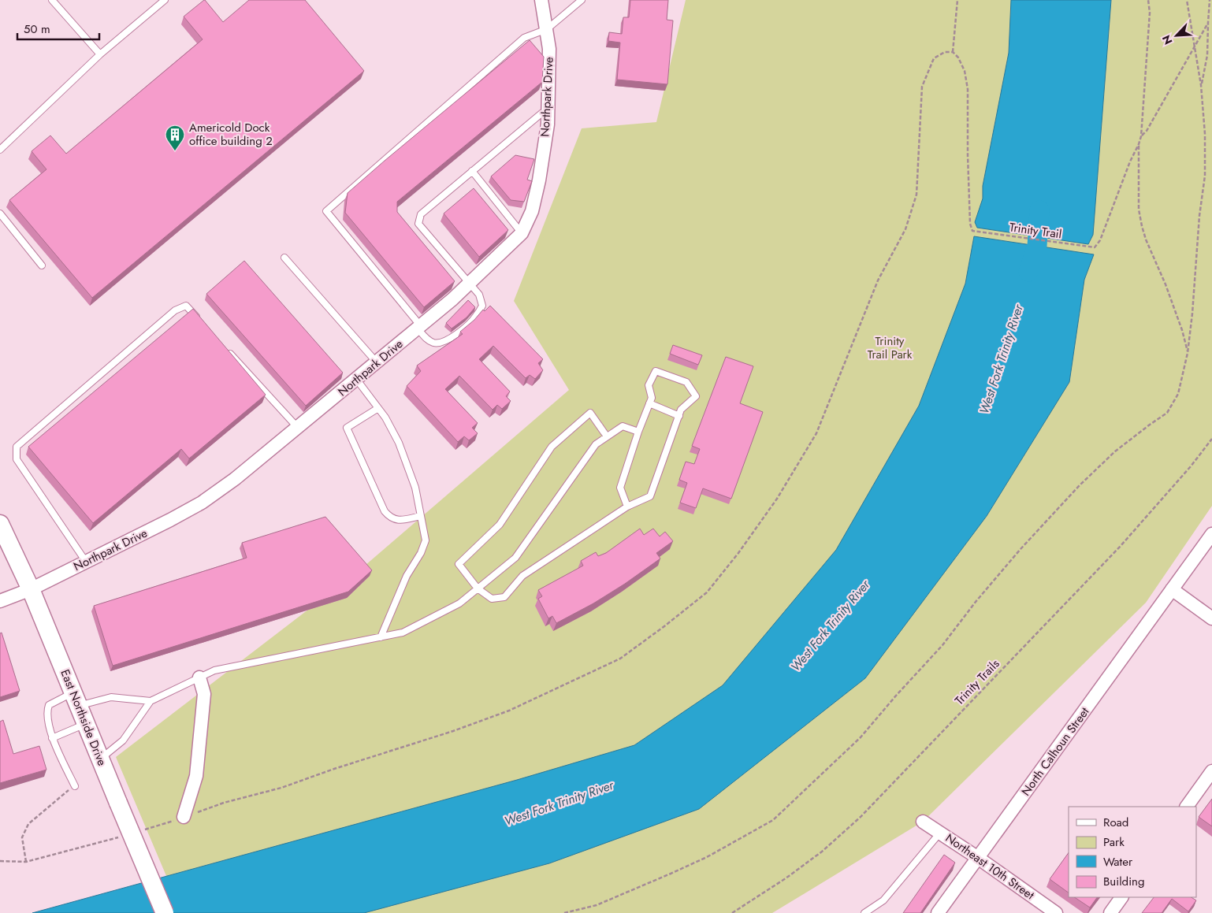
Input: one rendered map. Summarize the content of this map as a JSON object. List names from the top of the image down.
{
  "streets": {
    "street": [
      "Northpark Drive",
      "East Northside Drive",
      "North Calhoun Street",
      "Northeast 10th Street"
    ],
    "path": ["Trinity Trail", "Trinity Trails"]
  },
  "crossings": [
    ["Northpark Drive", "East Northside Drive"],
    ["North Calhoun Street", "Northeast 10th Street"]
  ],
  "water": ["West Fork Trinity River"],
  "parks": ["Trinity Trail Park"],
  "places": {
    "building": ["Americold Dock office building 2"]
  },
  "legend": [
    "Road",
    "Park",
    "Water",
    "Building"
  ],
  "scale_bar": "50 m",
  "north": "bottom left"
}
